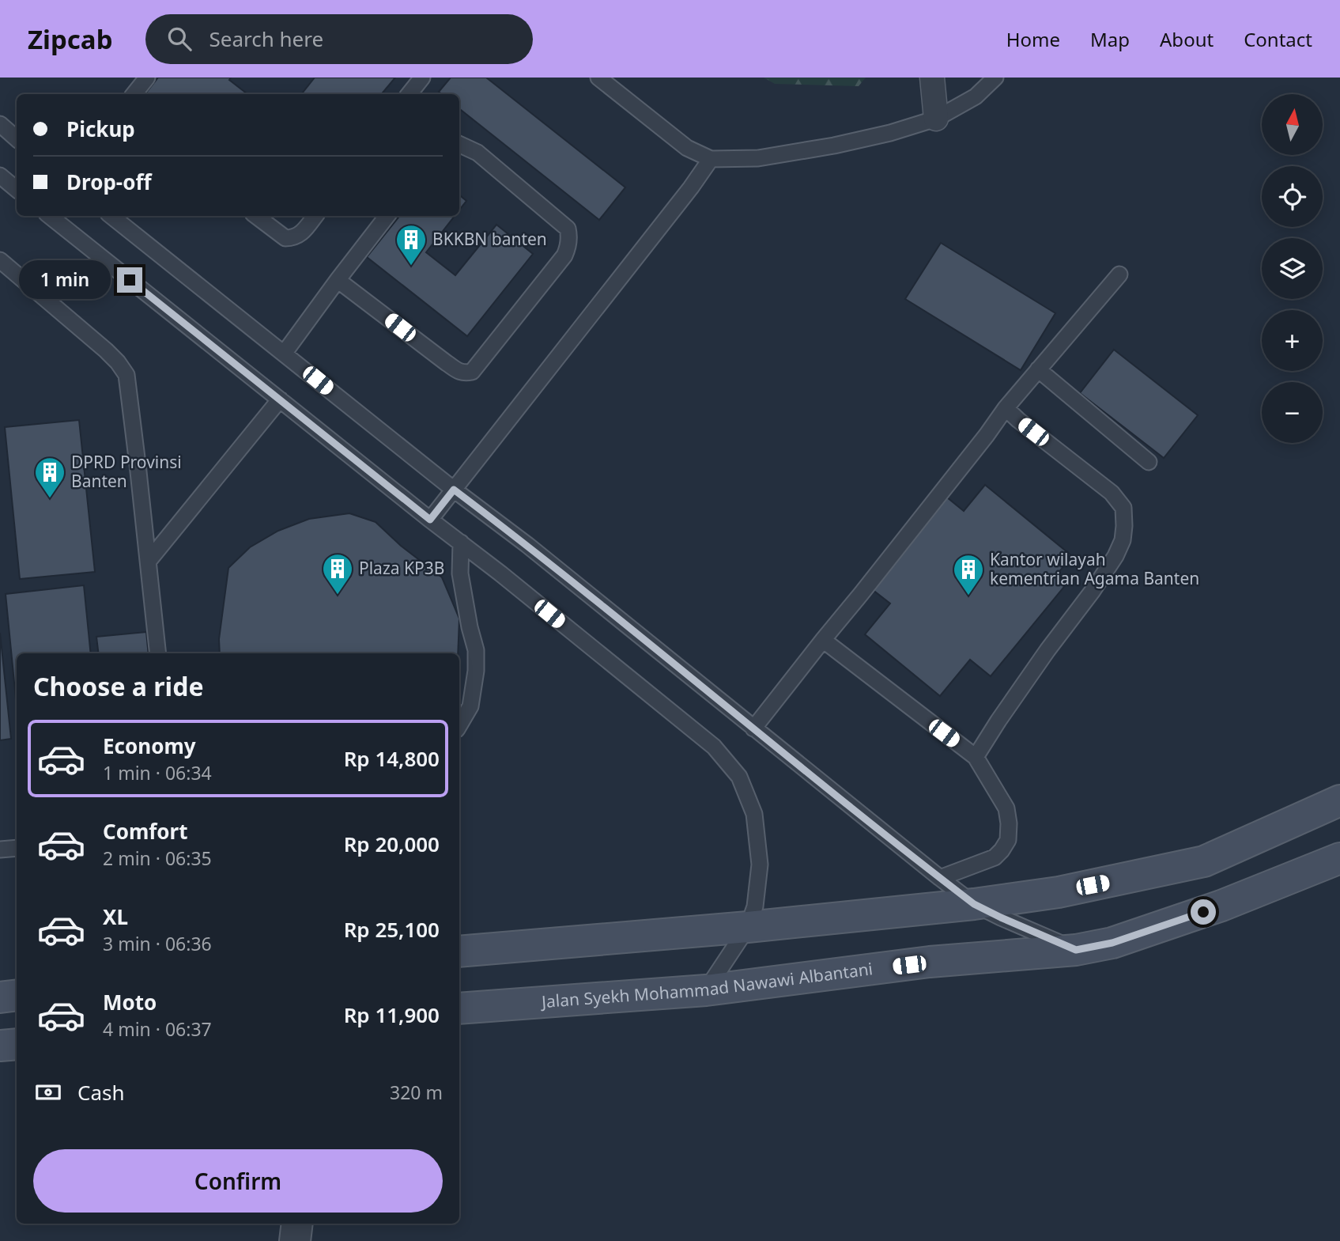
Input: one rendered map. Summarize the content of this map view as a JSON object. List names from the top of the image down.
{
  "streets": {
    "main road": ["Jalan Syekh Mohammad Nawawi Albantani"]
  },
  "places": {
    "building": [
      "BKKBN banten",
      "DPRD Provinsi Banten",
      "Plaza KP3B",
      "Kantor wilayah kementrian Agama Banten"
    ]
  },
  "north": "top",
  "page": {
    "header": "Zipcab",
    "search": "Search here",
    "nav": [
      "Home",
      "Map",
      "About",
      "Contact"
    ],
    "map_buttons": ["+", "−"],
    "banner": ["Pickup", "Drop-off"],
    "bubble": "1 min",
    "heading": "Choose a ride",
    "list": [
      {
        "name": "Economy",
        "note": "1 min · 06:34",
        "value": "Rp 14,800"
      },
      {
        "name": "Comfort",
        "note": "2 min · 06:35",
        "value": "Rp 20,000"
      },
      {
        "name": "XL",
        "note": "3 min · 06:36",
        "value": "Rp 25,100"
      },
      {
        "name": "Moto",
        "note": "4 min · 06:37",
        "value": "Rp 11,900"
      }
    ],
    "pay": ["Cash", "320 m"],
    "buttons": "Confirm"
  }
}
